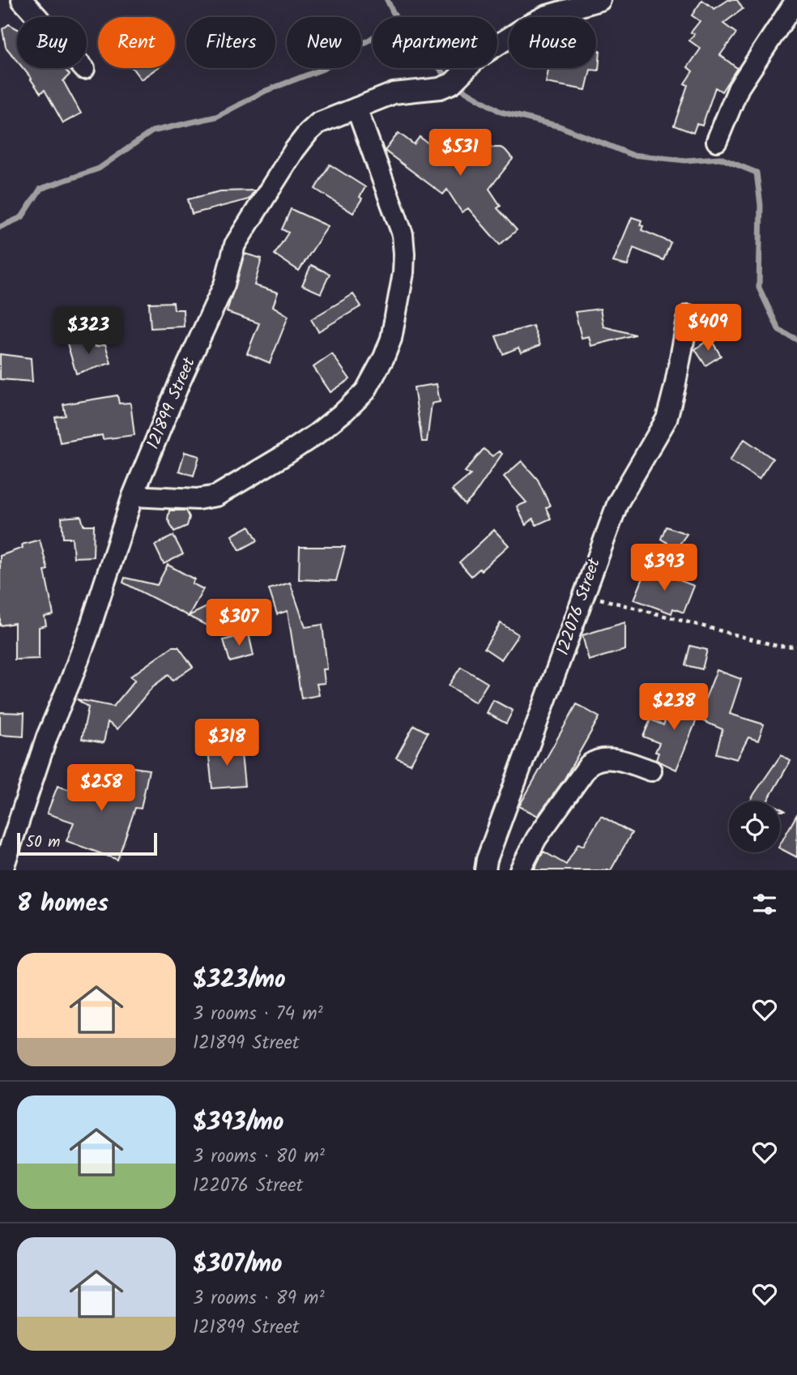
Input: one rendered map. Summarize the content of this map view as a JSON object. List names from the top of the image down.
{
  "streets": {
    "street": ["121899 Street", "122076 Street"]
  },
  "scale_bar": "50 m",
  "page": {
    "chip": [
      "Buy",
      "Rent",
      "Filters",
      "New",
      "Apartment",
      "House"
    ],
    "price": [
      "$531",
      "$409",
      "$323",
      "$393",
      "$307",
      "$238",
      "$318",
      "$258"
    ],
    "scale": "50 m",
    "heading": "8 homes",
    "list": [
      {
        "name": "$323/mo",
        "note": "3 rooms · 74 m² · 121899 Street"
      },
      {
        "name": "$393/mo",
        "note": "3 rooms · 80 m² · 122076 Street"
      },
      {
        "name": "$307/mo",
        "note": "3 rooms · 89 m² · 121899 Street"
      }
    ]
  }
}
